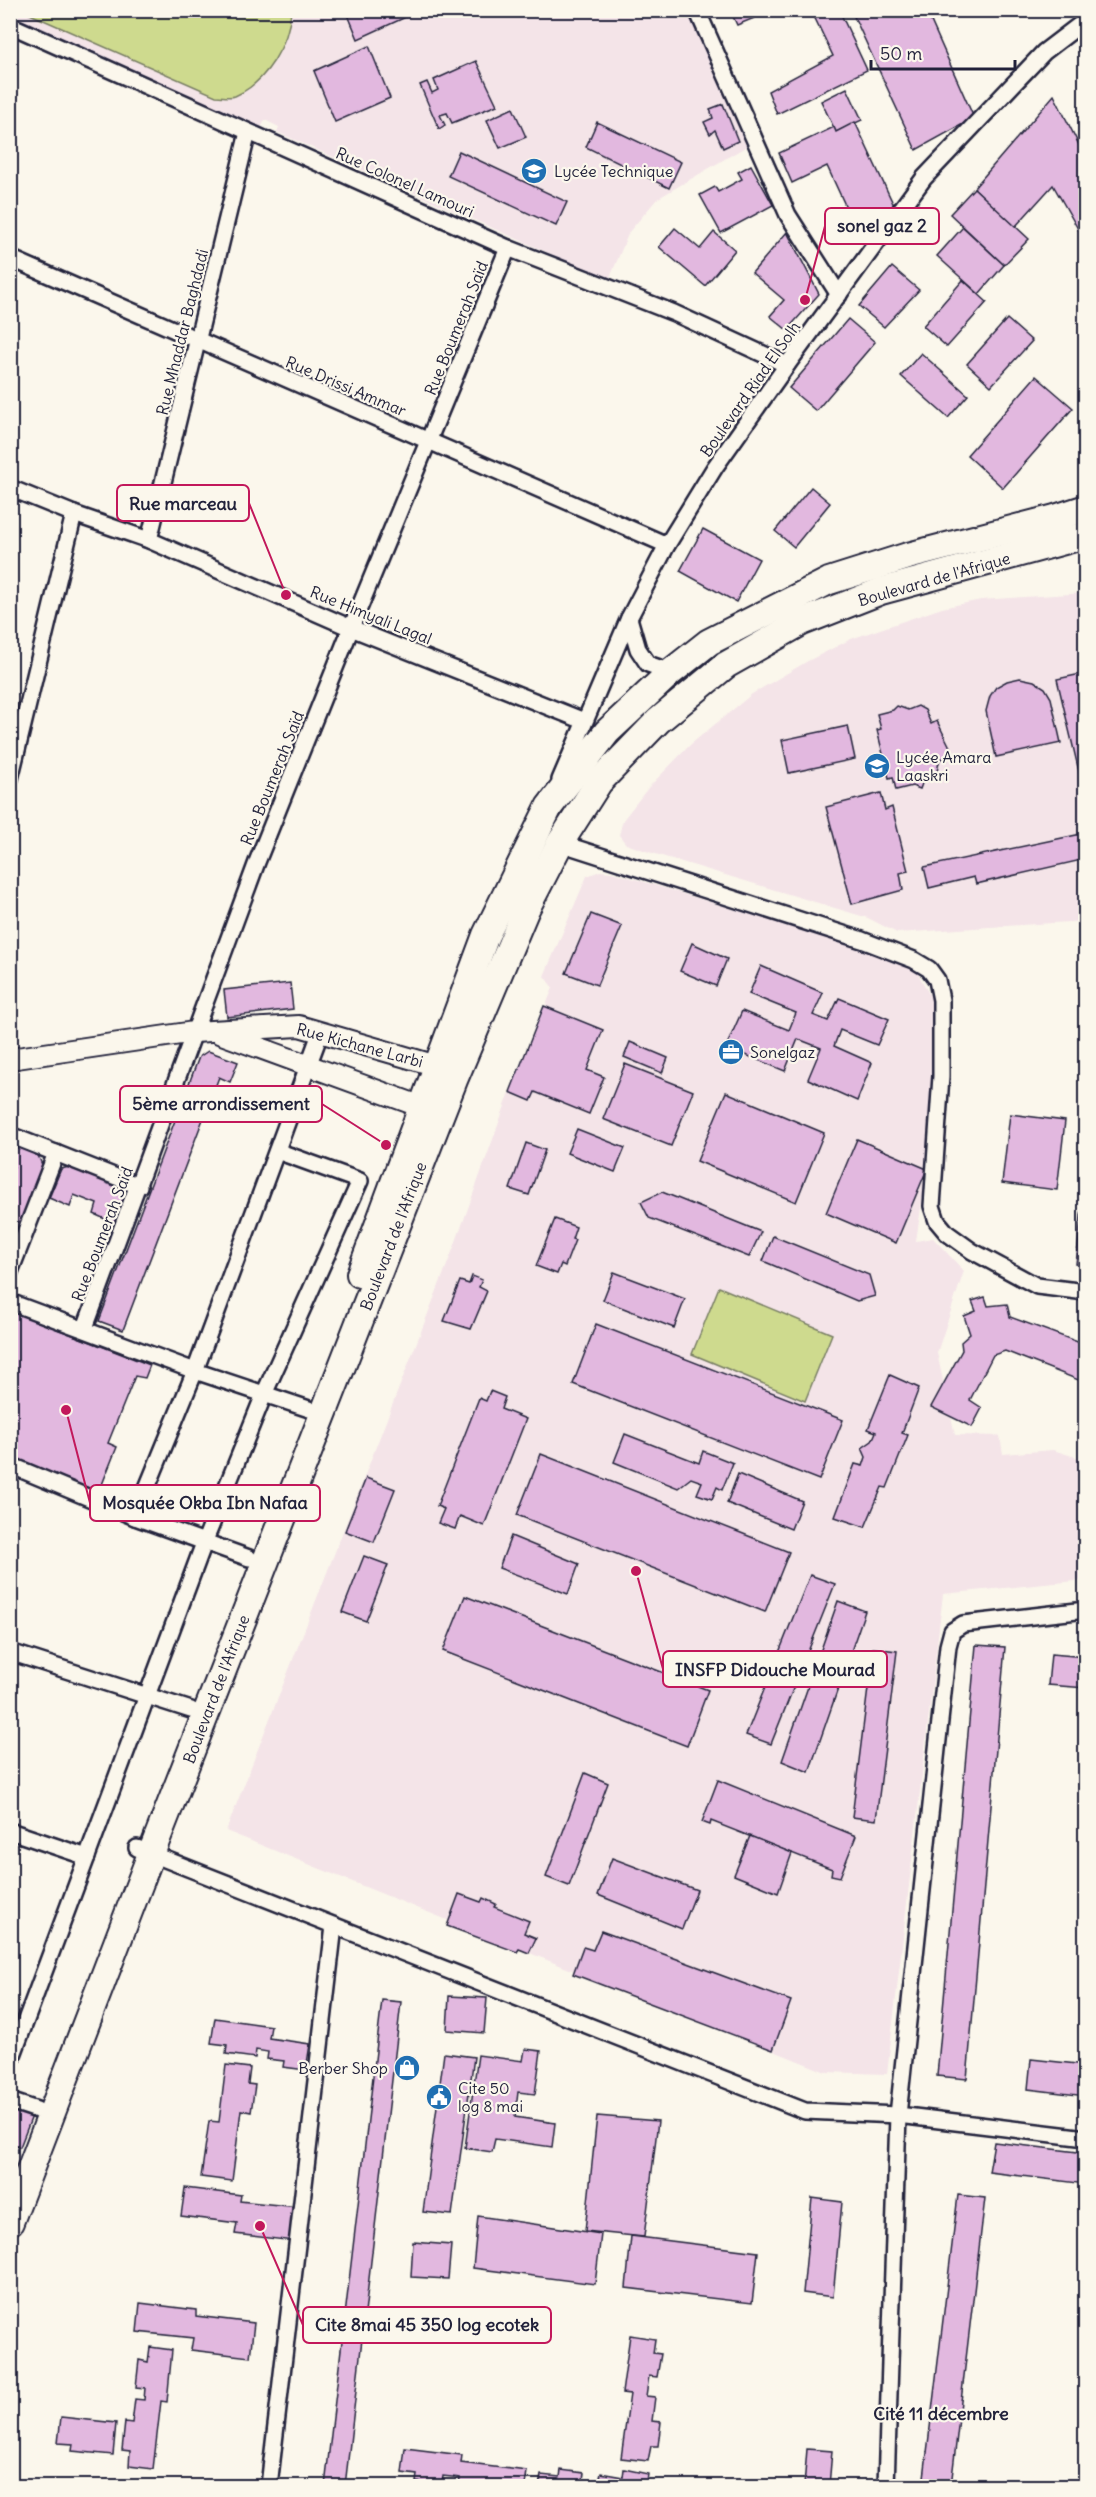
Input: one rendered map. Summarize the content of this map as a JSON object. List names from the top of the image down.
{
  "streets": {
    "main road": ["Boulevard de l'Afrique"],
    "street": [
      "Rue Colonel Lamouri",
      "Rue Boumerah Saïd",
      "Rue Mhaddar Baghdadi",
      "Rue Drissi Ammar",
      "Boulevard Riad El Solh",
      "Rue Himyali Lagal",
      "Rue Kichane Larbi"
    ]
  },
  "crossings": [
    ["Rue Colonel Lamouri", "Rue Boumerah Saïd"],
    ["Rue Colonel Lamouri", "Rue Mhaddar Baghdadi"],
    ["Rue Colonel Lamouri", "Boulevard Riad El Solh"],
    ["Rue Boumerah Saïd", "Rue Drissi Ammar"],
    ["Rue Boumerah Saïd", "Rue Himyali Lagal"],
    ["Rue Boumerah Saïd", "Rue Kichane Larbi"],
    ["Rue Mhaddar Baghdadi", "Rue Drissi Ammar"],
    ["Rue Mhaddar Baghdadi", "Rue Himyali Lagal"],
    ["Rue Drissi Ammar", "Boulevard Riad El Solh"],
    ["Boulevard Riad El Solh", "Boulevard de l'Afrique"],
    ["Boulevard Riad El Solh", "Rue Himyali Lagal"],
    ["Boulevard de l'Afrique", "Rue Kichane Larbi"]
  ],
  "districts": ["Cité 11 décembre"],
  "places": {
    "school or university": ["Lycée Technique", "Lycée Amara Laaskri"],
    "other": [
      "sonel gaz 2",
      "Rue marceau",
      "5ème arrondissement",
      "Mosquée Okba Ibn Nafaa",
      "INSFP Didouche Mourad",
      "Cite 8mai 45 350 log ecotek"
    ],
    "office": ["Sonelgaz"],
    "shop": ["Berber Shop"],
    "public building": ["Cite 50 log 8 mai"]
  },
  "scale_bar": "50 m"
}
